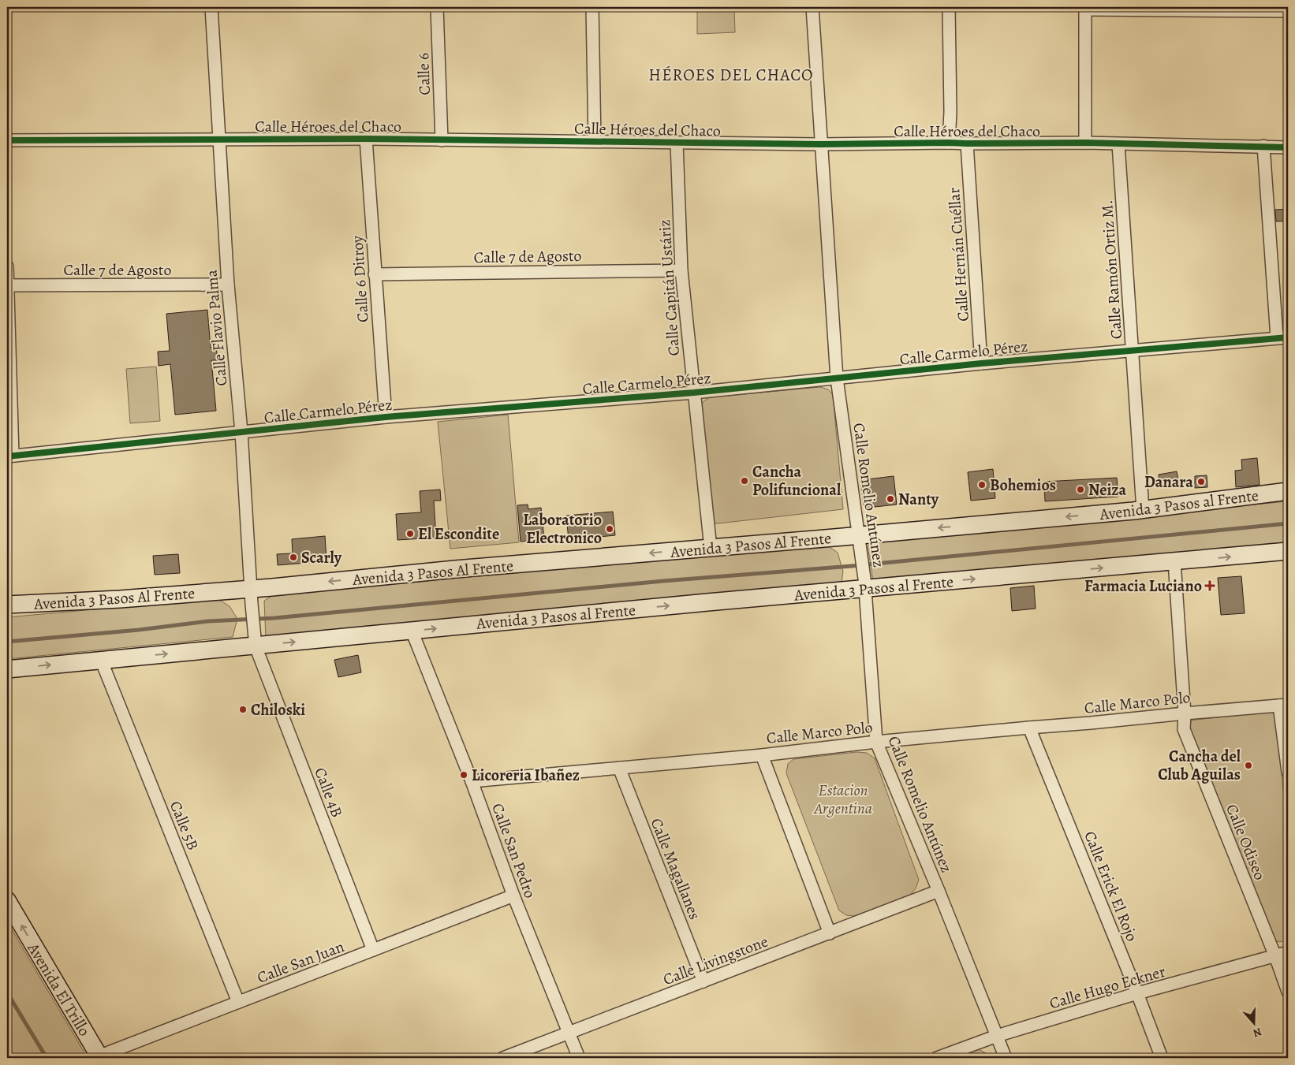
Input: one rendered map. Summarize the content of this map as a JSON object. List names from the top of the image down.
{
  "streets": {
    "main road": ["Avenida 3 Pasos al Frente", "Avenida 3 Pasos Al Frente", "Avenida El Trillo"],
    "street": [
      "Calle 6",
      "Calle Héroes del Chaco",
      "Calle Hernán Cuéllar",
      "Calle 7 de Agosto",
      "Calle Ramón Ortiz M.",
      "Calle 6 Ditroy",
      "Calle Capitán Ustáriz",
      "Calle Flavio Palma",
      "Calle Carmelo Pérez",
      "Calle Romelio Antúnez",
      "Calle Marco Polo",
      "Calle 4B",
      "Calle 5B",
      "Calle Odiseo",
      "Calle San Pedro",
      "Calle Magallanes",
      "Calle Erick El Rojo",
      "Calle Livingstone",
      "Calle San Juan",
      "Calle Hugo Eckner"
    ]
  },
  "crossings": [
    ["Calle 6", "Calle Héroes del Chaco"],
    ["Calle Héroes del Chaco", "Calle Hernán Cuéllar"],
    ["Calle Héroes del Chaco", "Calle Ramón Ortiz M."],
    ["Calle Héroes del Chaco", "Calle 6 Ditroy"],
    ["Calle Héroes del Chaco", "Calle Capitán Ustáriz"],
    ["Calle Héroes del Chaco", "Calle Flavio Palma"],
    ["Calle Héroes del Chaco", "Calle Romelio Antúnez"],
    ["Calle Hernán Cuéllar", "Calle Carmelo Pérez"],
    ["Calle 7 de Agosto", "Calle 6 Ditroy"],
    ["Calle 7 de Agosto", "Calle Capitán Ustáriz"],
    ["Calle 7 de Agosto", "Calle Flavio Palma"],
    ["Calle Ramón Ortiz M.", "Calle Carmelo Pérez"],
    ["Calle Ramón Ortiz M.", "Avenida 3 Pasos al Frente"],
    ["Calle 6 Ditroy", "Calle Carmelo Pérez"],
    ["Calle Capitán Ustáriz", "Calle Carmelo Pérez"],
    ["Calle Capitán Ustáriz", "Avenida 3 Pasos Al Frente"],
    ["Calle Flavio Palma", "Calle Carmelo Pérez"],
    ["Calle Flavio Palma", "Avenida 3 Pasos Al Frente"],
    ["Calle Flavio Palma", "Calle 4B"],
    ["Calle Carmelo Pérez", "Calle Romelio Antúnez"],
    ["Calle Romelio Antúnez", "Avenida 3 Pasos al Frente"],
    ["Calle Romelio Antúnez", "Avenida 3 Pasos Al Frente"],
    ["Calle Romelio Antúnez", "Calle Marco Polo"],
    ["Calle Romelio Antúnez", "Calle Livingstone"],
    ["Calle Romelio Antúnez", "Calle Hugo Eckner"],
    ["Avenida 3 Pasos al Frente", "Avenida 3 Pasos Al Frente"],
    ["Avenida 3 Pasos al Frente", "Calle Odiseo"],
    ["Avenida 3 Pasos Al Frente", "Calle 4B"],
    ["Avenida 3 Pasos Al Frente", "Calle 5B"],
    ["Avenida 3 Pasos Al Frente", "Calle San Pedro"],
    ["Calle Marco Polo", "Calle Odiseo"],
    ["Calle Marco Polo", "Calle San Pedro"],
    ["Calle Marco Polo", "Calle Magallanes"],
    ["Calle Marco Polo", "Calle Erick El Rojo"],
    ["Calle 4B", "Calle San Juan"],
    ["Calle 5B", "Calle San Juan"],
    ["Calle Odiseo", "Calle Hugo Eckner"],
    ["Calle San Pedro", "Calle Livingstone"],
    ["Calle San Pedro", "Calle San Juan"],
    ["Calle Magallanes", "Calle Livingstone"],
    ["Calle Erick El Rojo", "Calle Hugo Eckner"],
    ["Calle San Juan", "Avenida El Trillo"]
  ],
  "one_way": ["Avenida El Trillo"],
  "districts": ["HÉROES DEL CHACO"],
  "parks": ["Estacion Argentina"],
  "places": {
    "other": [
      "Cancha Polifuncional",
      "Danara",
      "Bohemios",
      "Neiza",
      "Nanty",
      "Laboratorio Electronico",
      "El Escondite",
      "Scarly",
      "Chiloski",
      "Cancha del Club Aguilas",
      "Licoreria Ibañez"
    ],
    "health": ["Farmacia Luciano"]
  },
  "north": "bottom"
}
